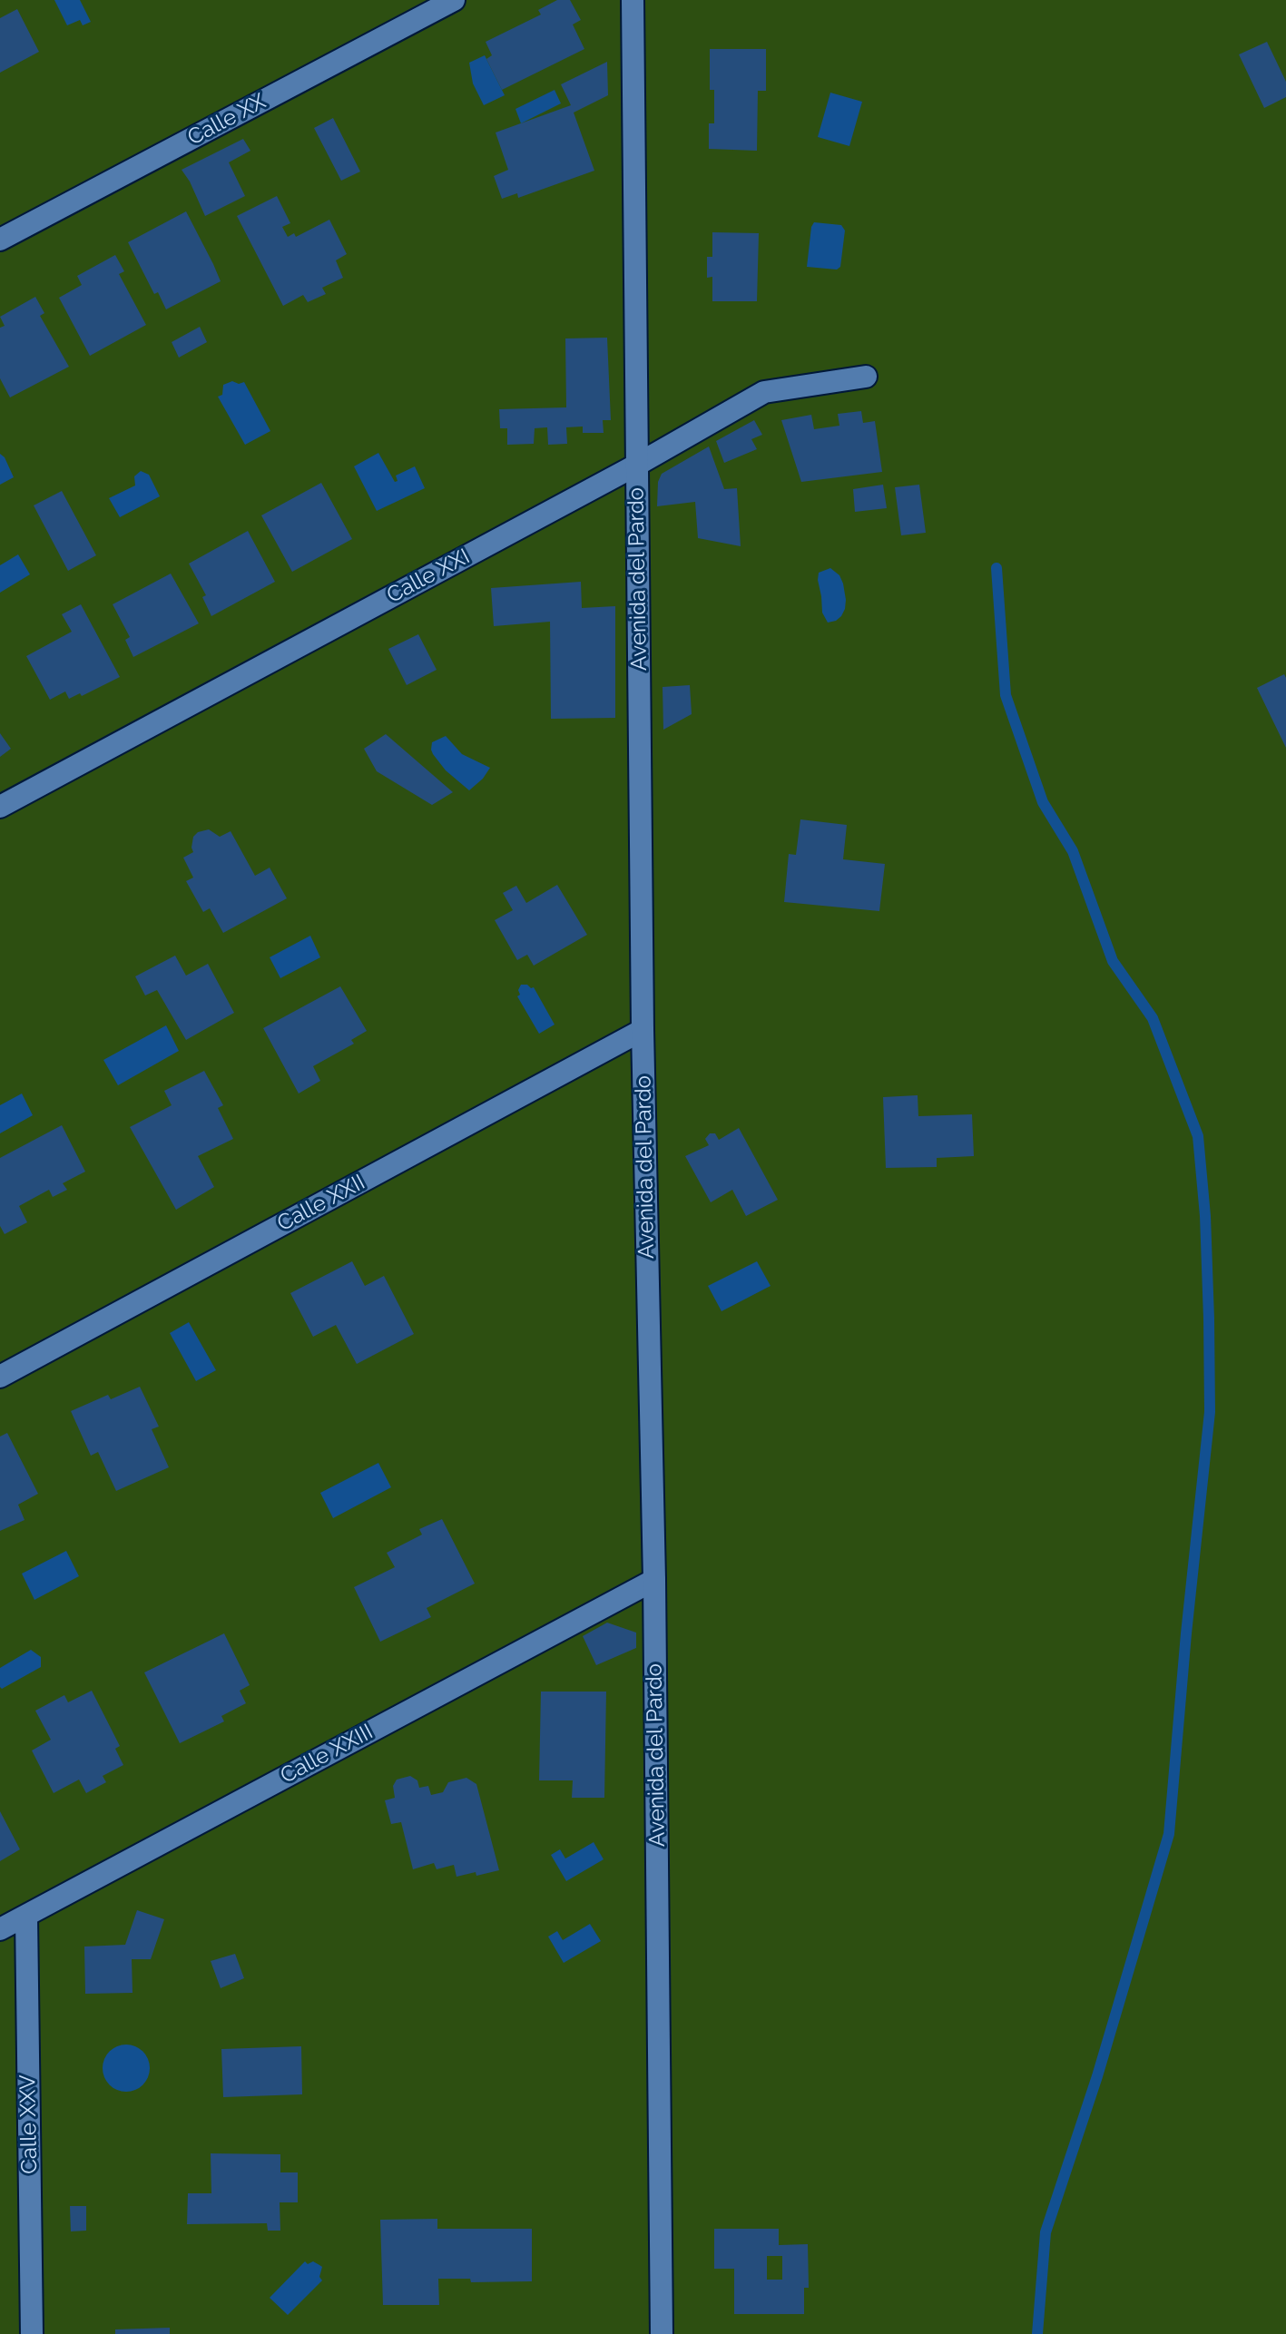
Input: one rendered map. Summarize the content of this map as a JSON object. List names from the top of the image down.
{
  "streets": {
    "street": [
      "Calle XX",
      "Calle XXI",
      "Avenida del Pardo",
      "Calle XXII",
      "Calle XXIII",
      "Calle XXV"
    ]
  },
  "crossings": [
    ["Calle XXI", "Avenida del Pardo"],
    ["Avenida del Pardo", "Calle XXII"],
    ["Avenida del Pardo", "Calle XXIII"],
    ["Calle XXIII", "Calle XXV"]
  ]
}
